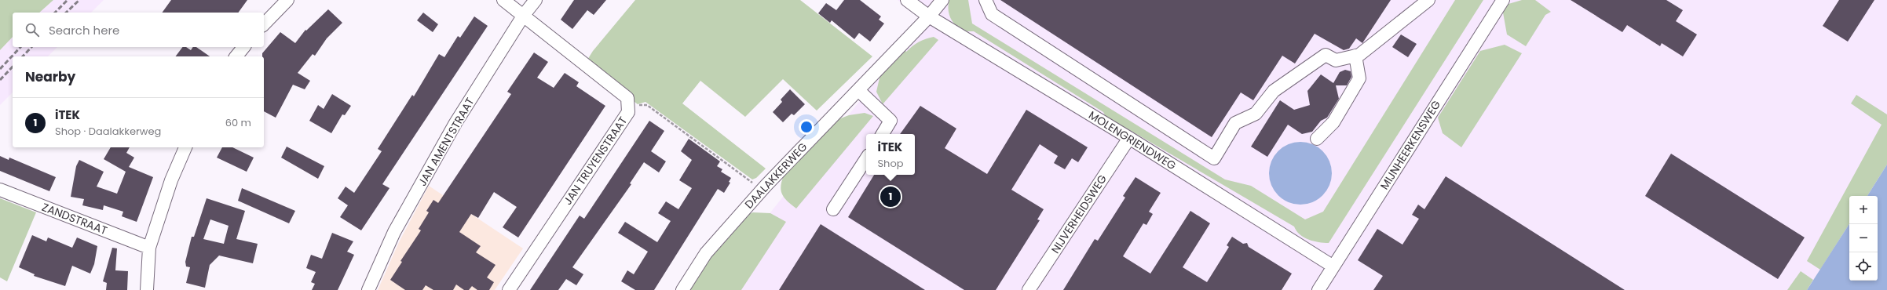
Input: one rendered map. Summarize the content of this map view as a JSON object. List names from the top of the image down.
{
  "streets": {
    "street": [
      "MOLENGRIENDWEG",
      "JAN AMENTSTRAAT",
      "MIJNHEERKENSWEG",
      "JAN TRUYENSTRAAT",
      "DAALAKKERWEG",
      "NIJVERHEIDSWEG",
      "ZANDSTRAAT"
    ]
  },
  "crossings": [
    ["MOLENGRIENDWEG", "MIJNHEERKENSWEG"],
    ["MOLENGRIENDWEG", "DAALAKKERWEG"],
    ["MOLENGRIENDWEG", "NIJVERHEIDSWEG"],
    ["JAN AMENTSTRAAT", "JAN TRUYENSTRAAT"]
  ],
  "page": {
    "search": "Search here",
    "heading": "Nearby",
    "list": [
      {
        "mark": "1",
        "name": "iTEK",
        "note": "Shop · Daalakkerweg",
        "value": "60 m"
      }
    ],
    "popup": ["iTEK", "Shop"],
    "pins": "1",
    "map_buttons": ["+", "−"]
  }
}
